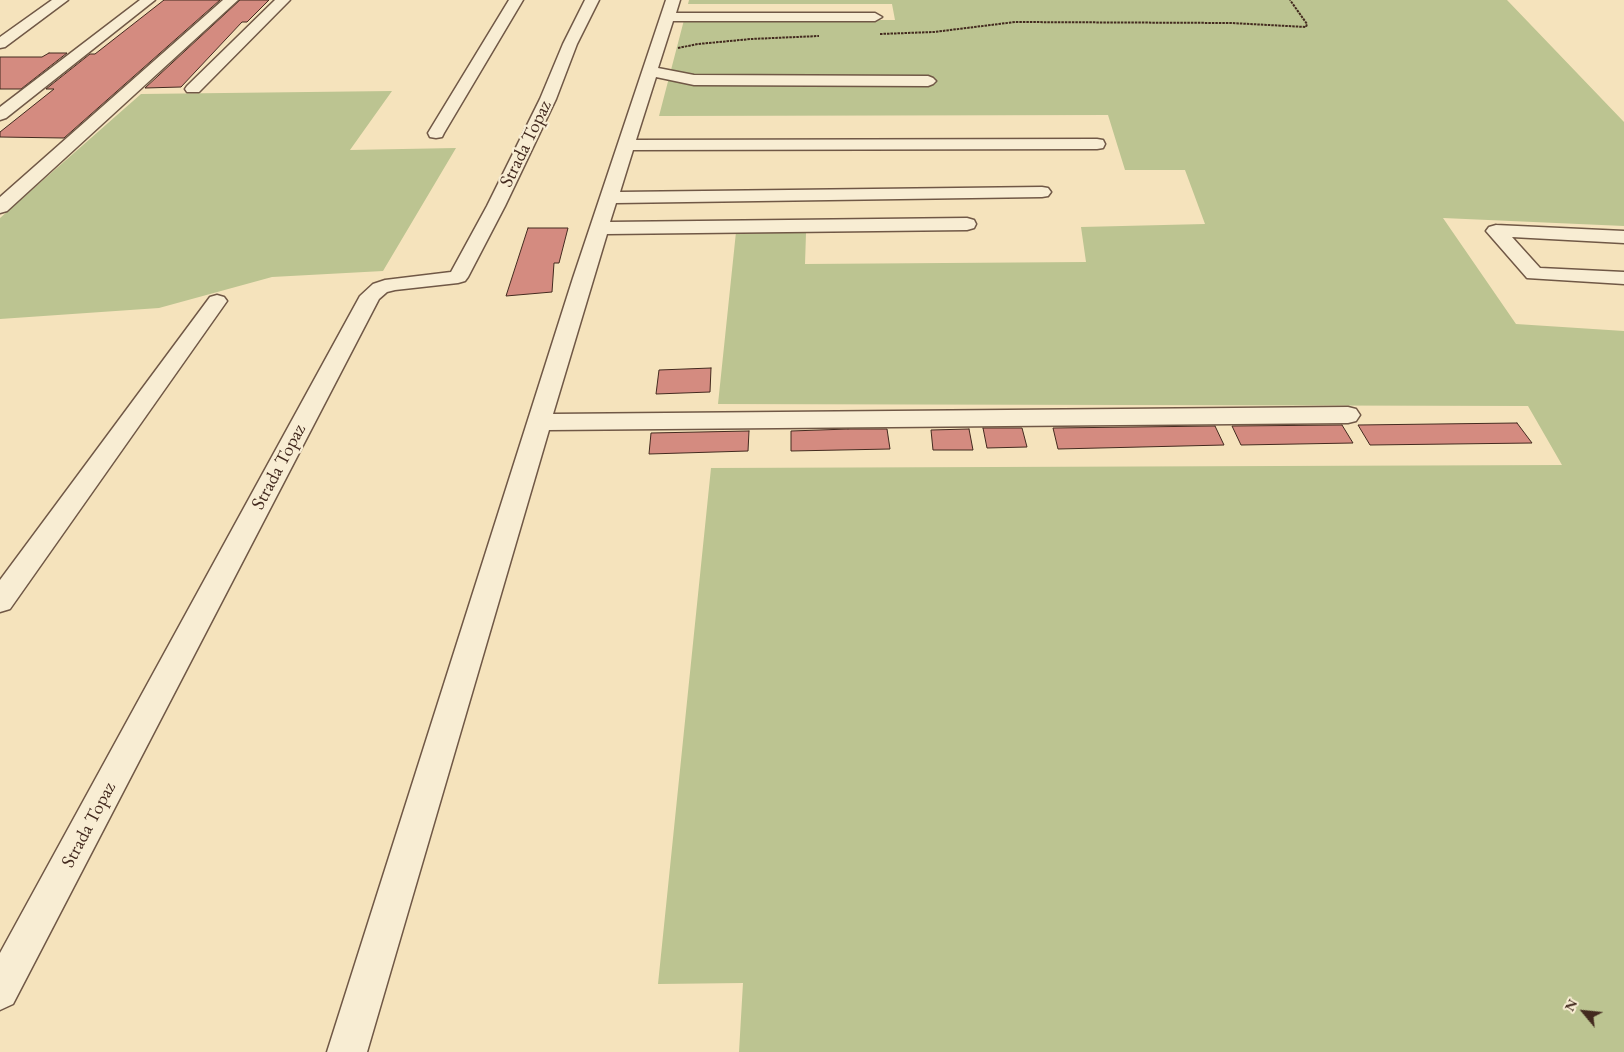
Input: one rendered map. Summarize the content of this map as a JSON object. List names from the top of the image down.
{
  "streets": {
    "street": ["Strada Topaz"]
  },
  "north": "top left"
}
